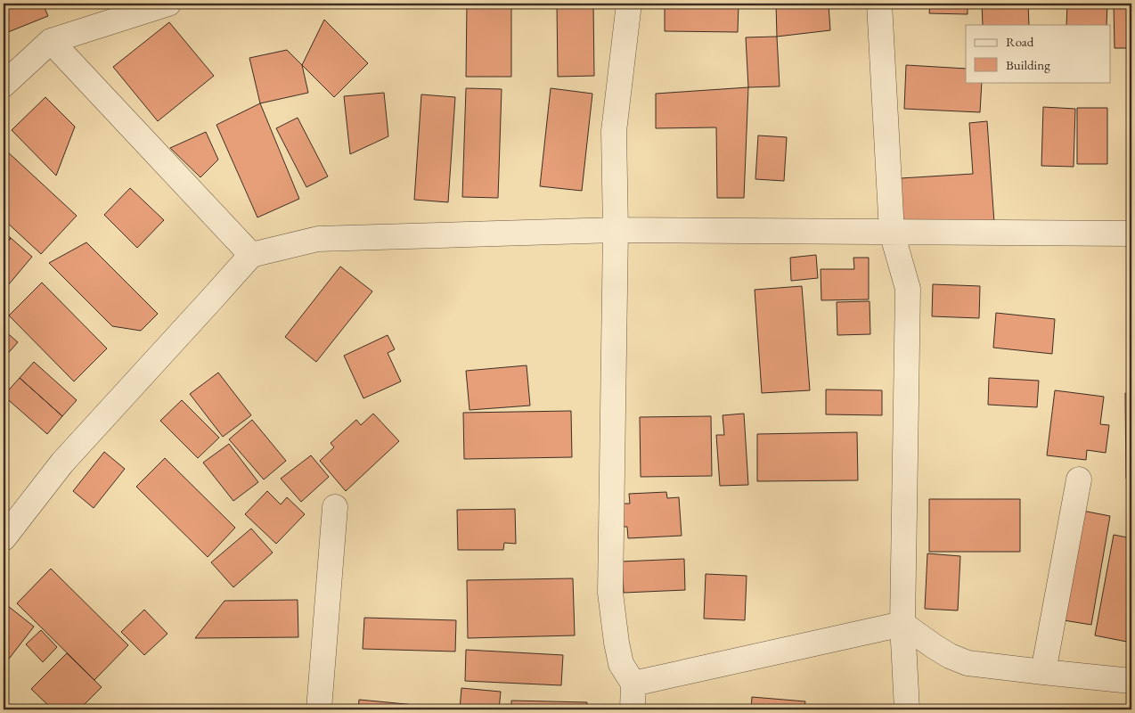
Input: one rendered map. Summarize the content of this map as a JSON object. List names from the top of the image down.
{
  "legend": ["Road", "Building"]
}
